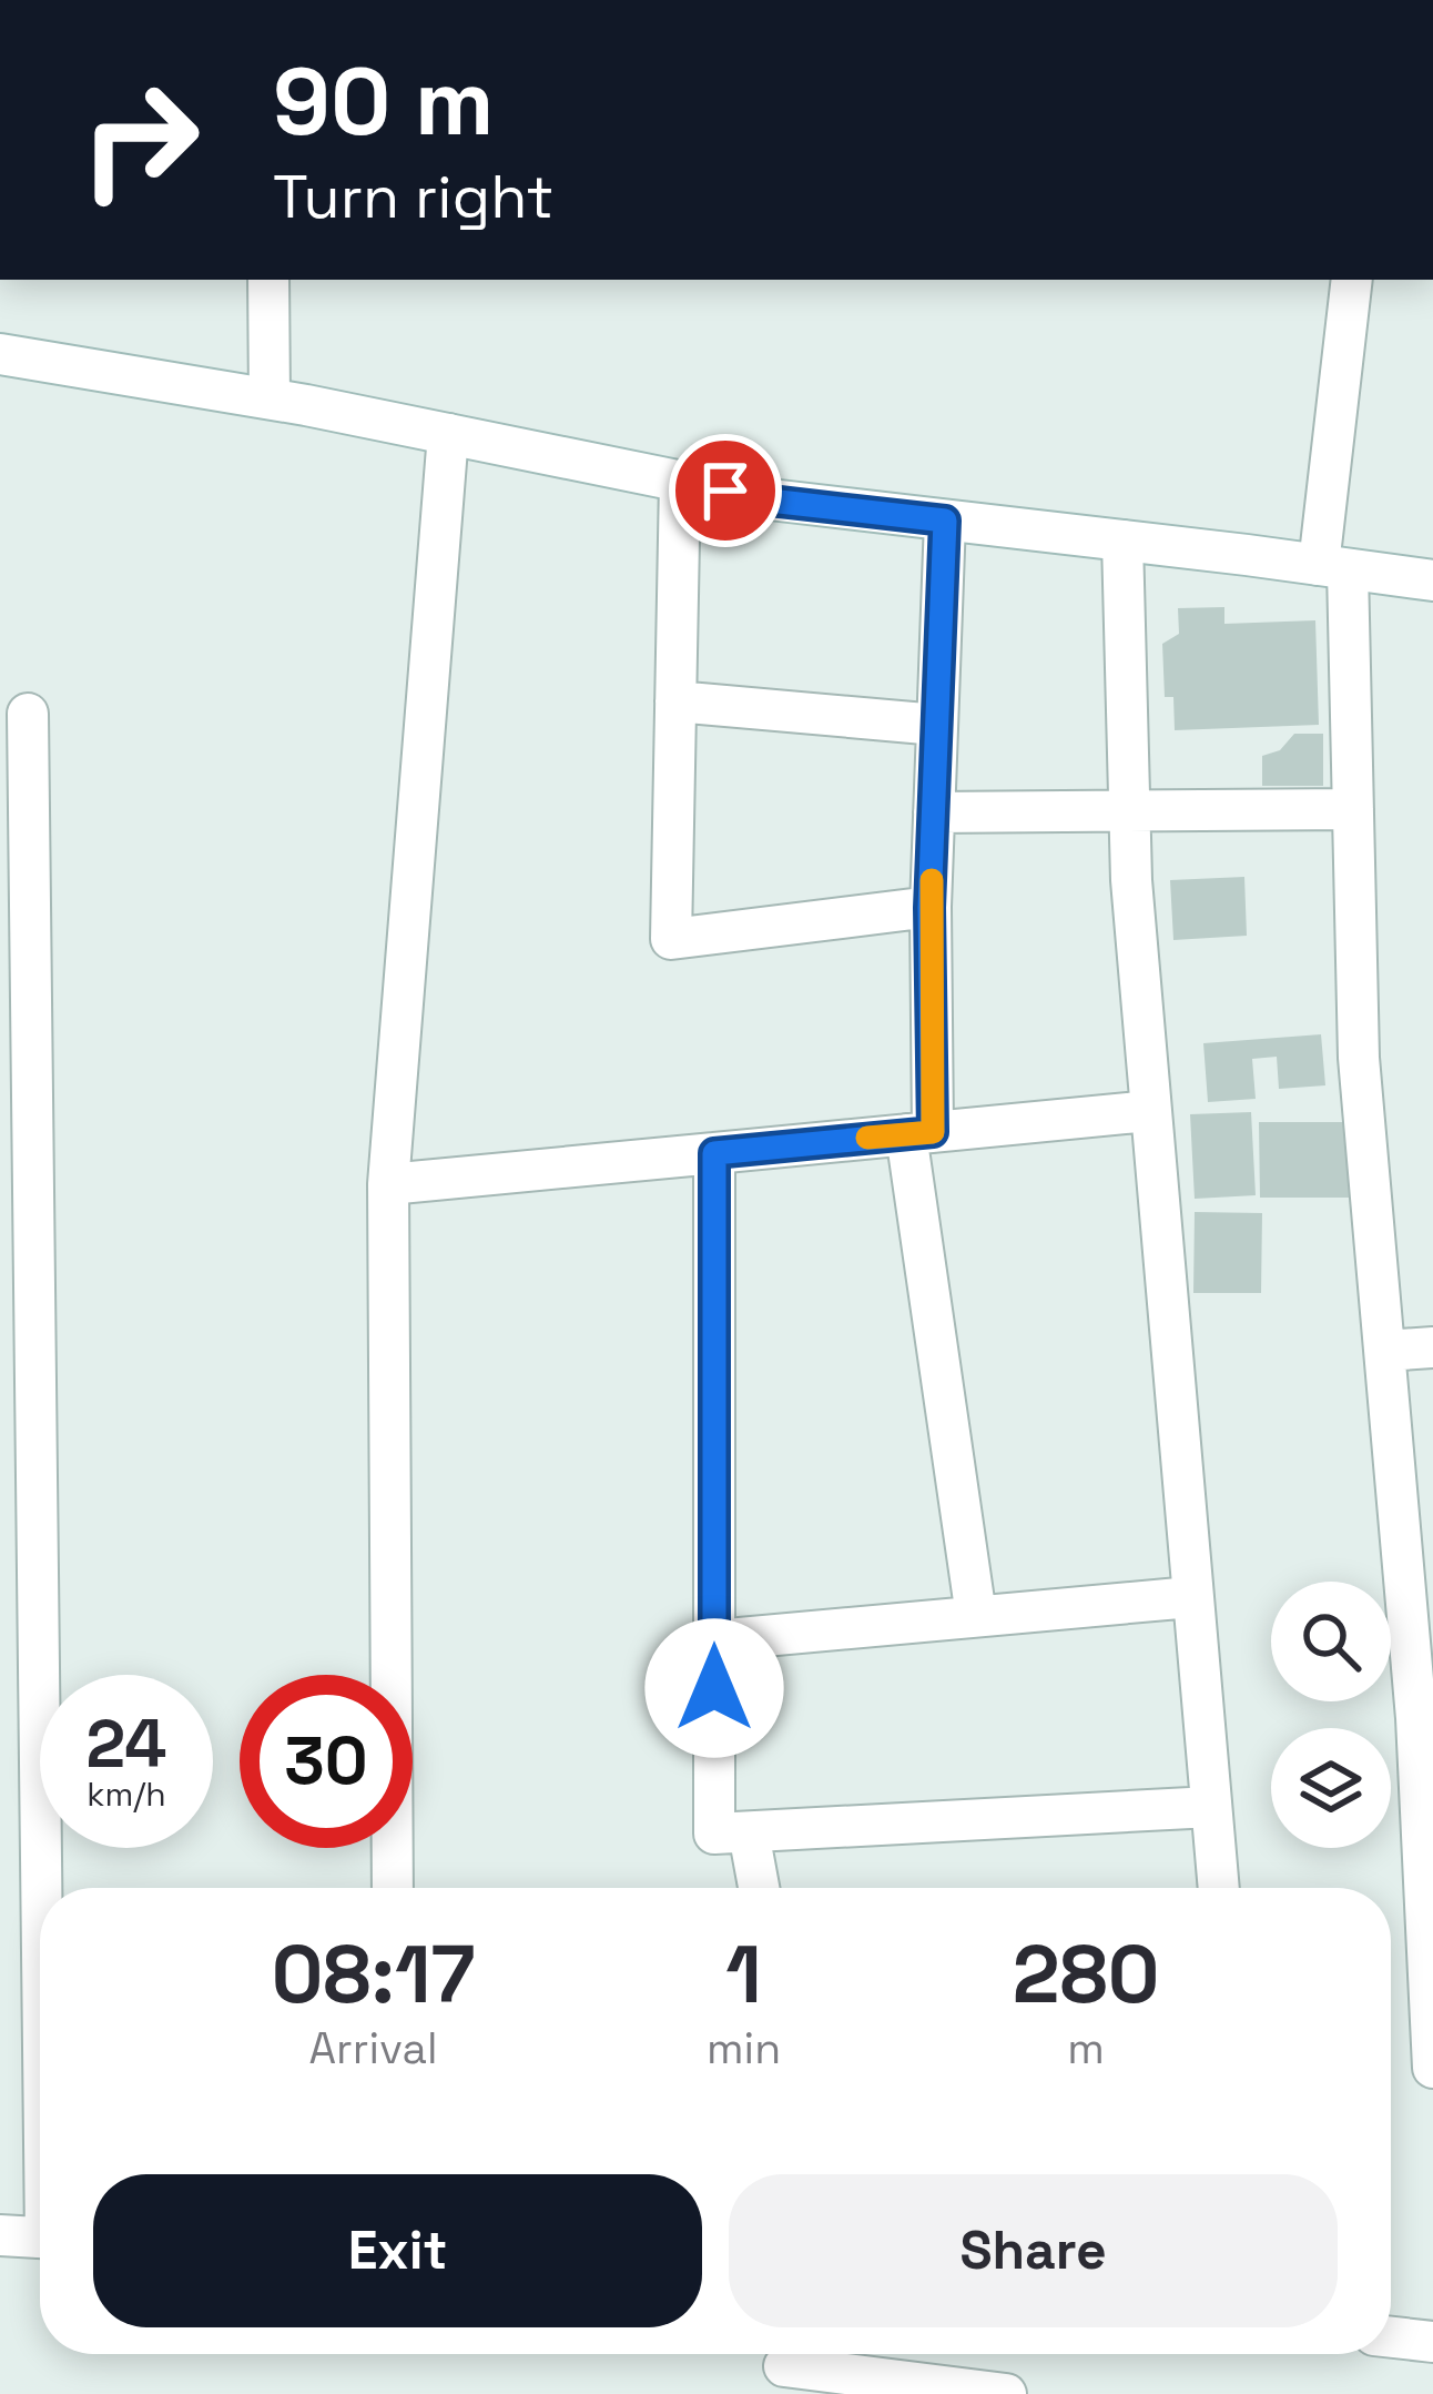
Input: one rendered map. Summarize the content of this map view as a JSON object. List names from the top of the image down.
{
  "page": {
    "turn": ["90 m", "Turn right"],
    "speed": "24 km/h",
    "limit": "30",
    "eta": [
      "08:17",
      "Arrival",
      "1",
      "min",
      "280",
      "m"
    ],
    "buttons": ["Exit", "Share"]
  }
}
